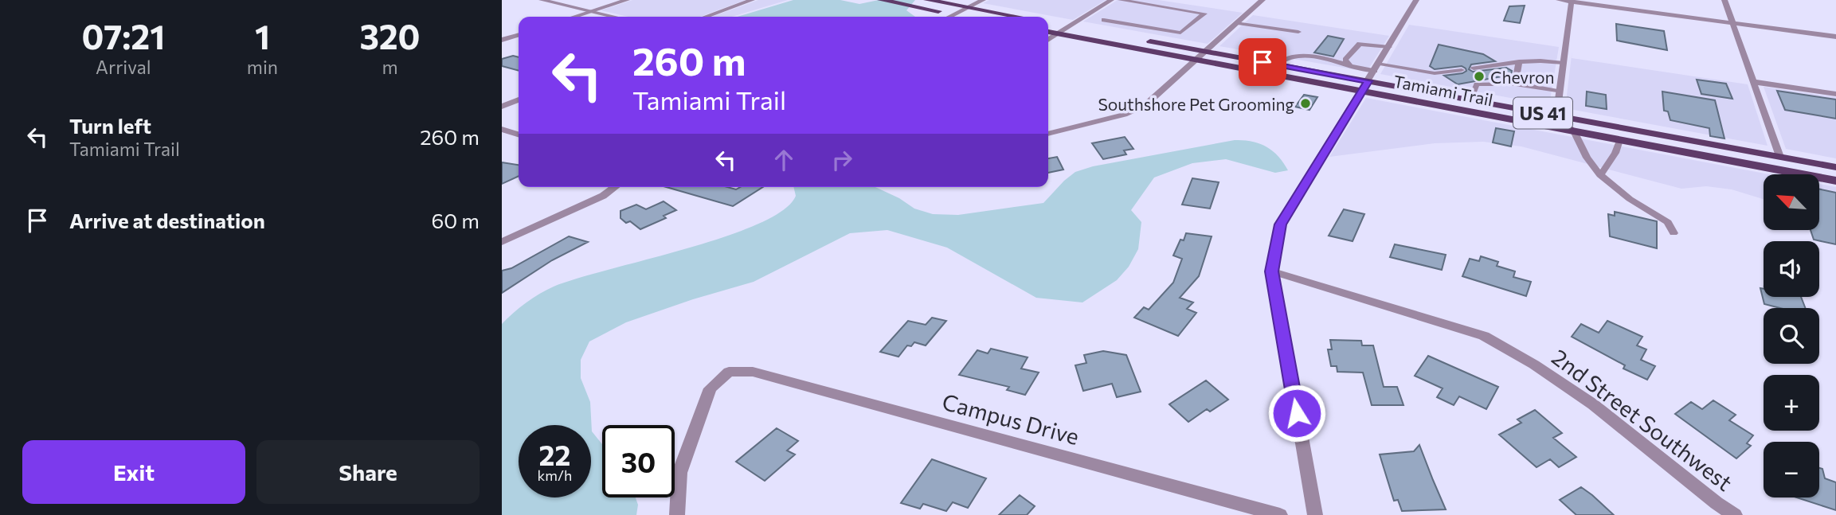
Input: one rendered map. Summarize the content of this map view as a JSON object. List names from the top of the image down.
{
  "streets": {
    "main road": ["Tamiami Trail", "US 41"],
    "street": ["Campus Drive", "2nd Street Southwest"]
  },
  "places": ["Chevron", "Southshore Pet Grooming"],
  "north": "top left",
  "page": {
    "eta": [
      "07:21",
      "Arrival",
      "1",
      "min",
      "320",
      "m"
    ],
    "turn": ["260 m", "Tamiami Trail"],
    "list": [
      {
        "name": "Turn left",
        "note": "Tamiami Trail",
        "value": "260 m"
      },
      {
        "name": "Arrive at destination",
        "value": "60 m"
      }
    ],
    "map_buttons": ["+", "−"],
    "speed": "22 km/h",
    "limit": "30",
    "buttons": ["Exit", "Share"]
  }
}
